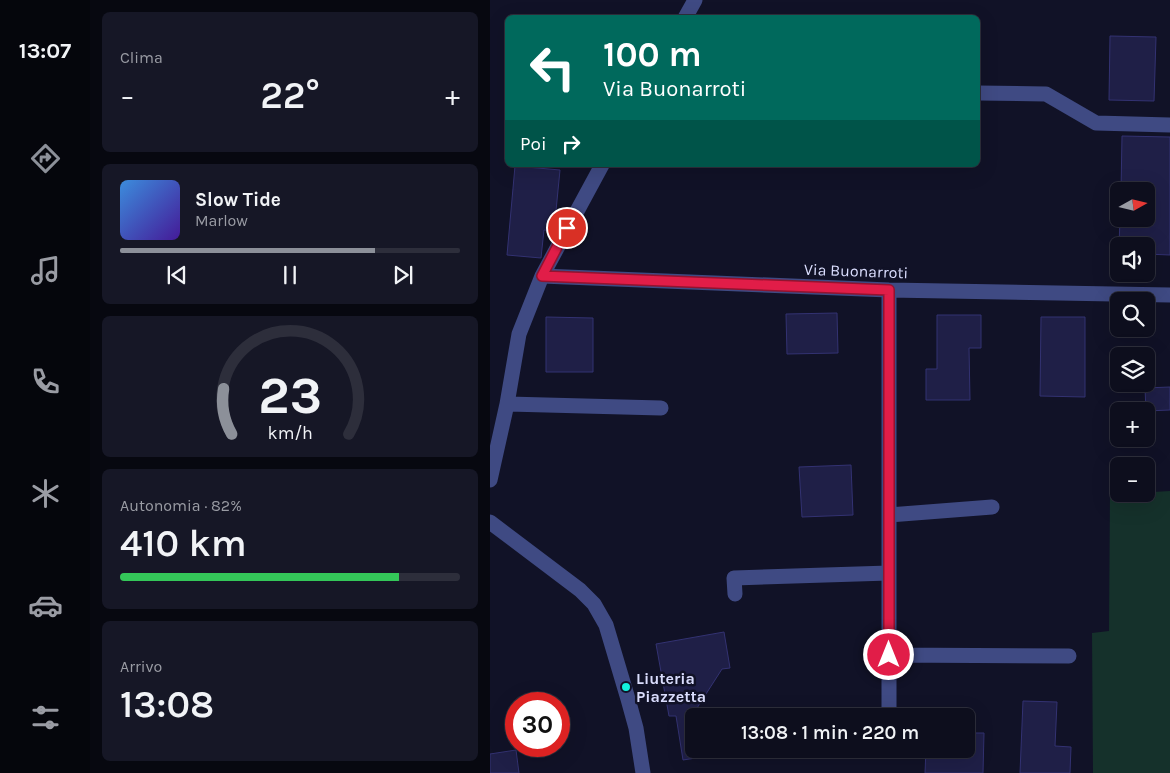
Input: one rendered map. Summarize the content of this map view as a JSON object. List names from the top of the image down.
{
  "streets": {
    "street": ["Via Buonarroti"]
  },
  "places": ["Liuteria Piazzetta"],
  "north": "right",
  "page": {
    "tabs": "13:07",
    "tile": [
      "Clima",
      ["Autonomia · 82%", "410 km"],
      ["Arrivo", "13:08"]
    ],
    "turn": ["100 m", "Via Buonarroti"],
    "heat": ["−", "22°", "+"],
    "then": "Poi",
    "song": ["Slow Tide", "Marlow"],
    "map_buttons": ["+", "−"],
    "limit": "30",
    "trip": "13:08 · 1 min · 220 m",
    "gauge": ["23", "km/h"]
  }
}
